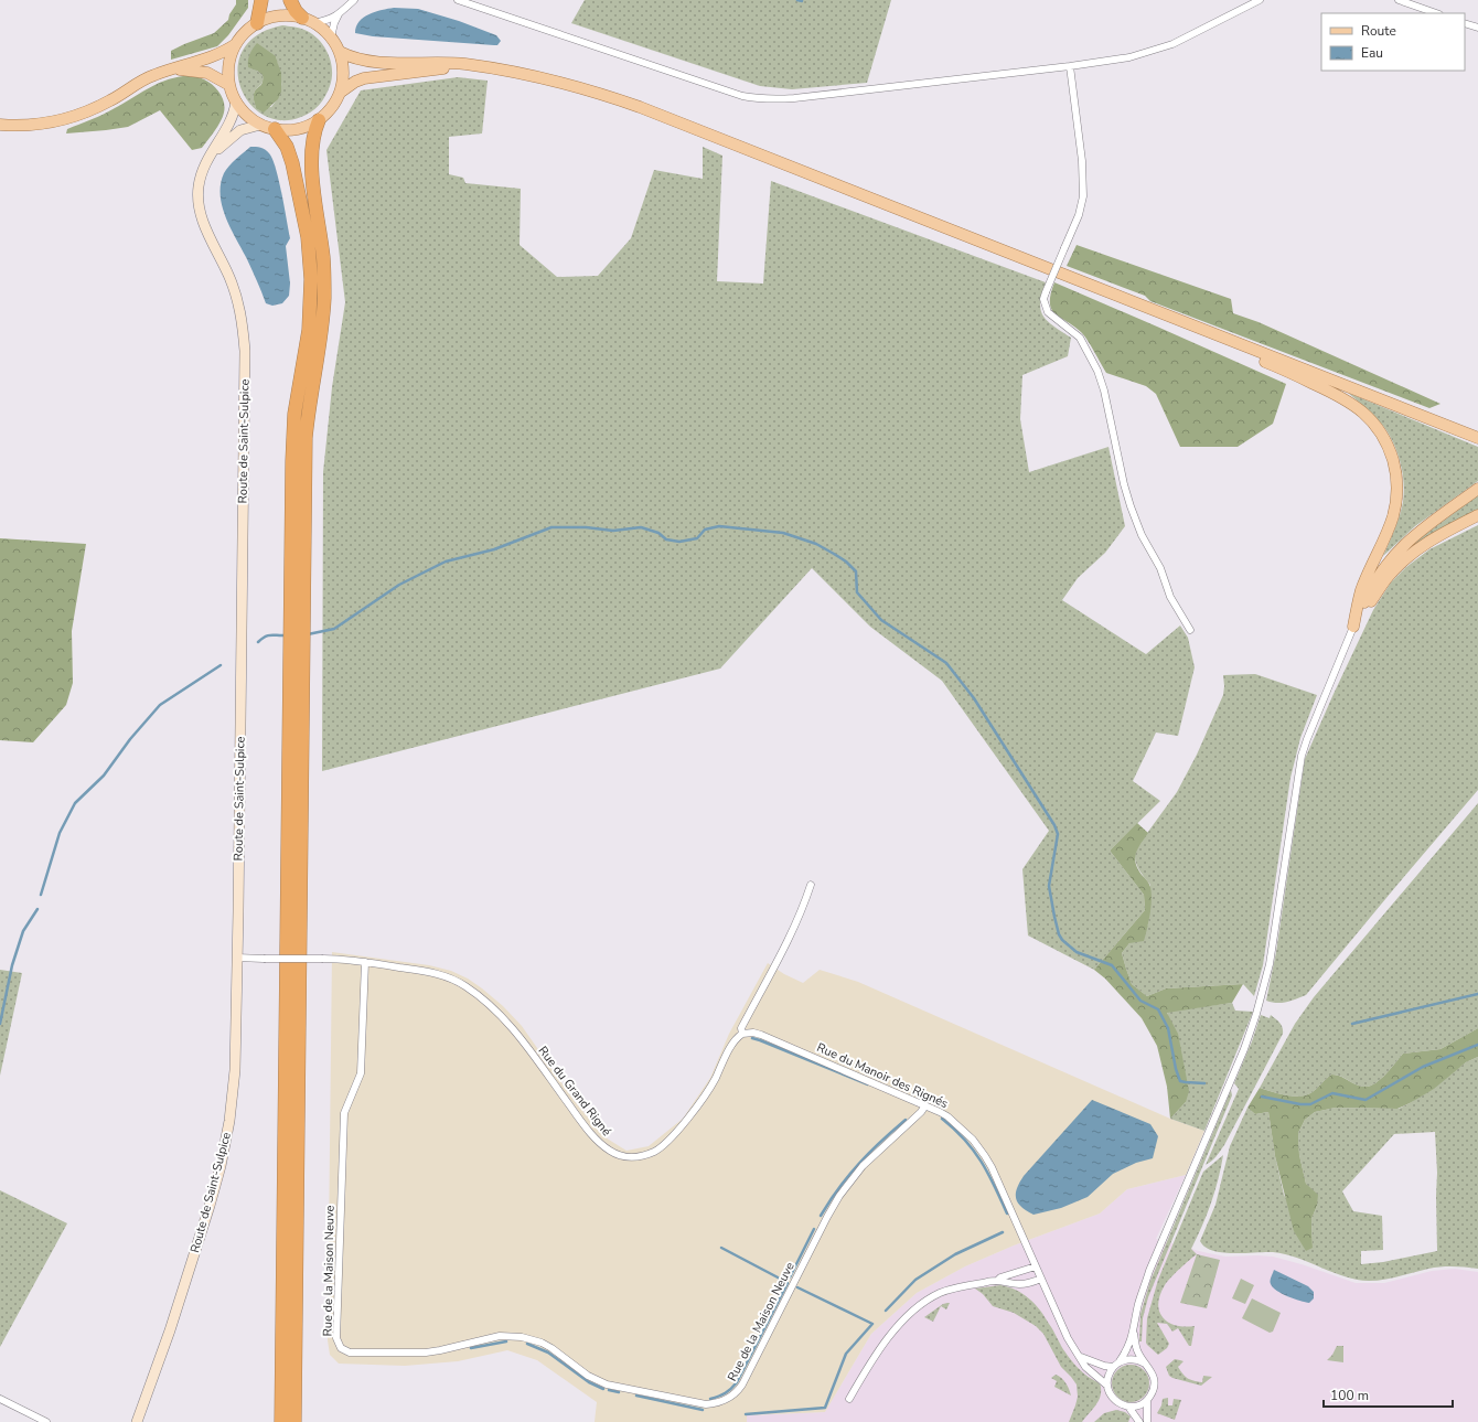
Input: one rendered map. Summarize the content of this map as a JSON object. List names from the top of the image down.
{
  "streets": {
    "street": [
      "Route de Saint-Sulpice",
      "Rue du Manoir des Rignés",
      "Rue du Grand Rigné",
      "Rue de la Maison Neuve"
    ]
  },
  "crossings": [
    ["Route de Saint-Sulpice", "Rue du Grand Rigné"],
    ["Rue du Manoir des Rignés", "Rue du Grand Rigné"],
    ["Rue du Manoir des Rignés", "Rue de la Maison Neuve"],
    ["Rue du Grand Rigné", "Rue de la Maison Neuve"]
  ],
  "legend": ["Route", "Eau"],
  "scale_bar": "100 m"
}
